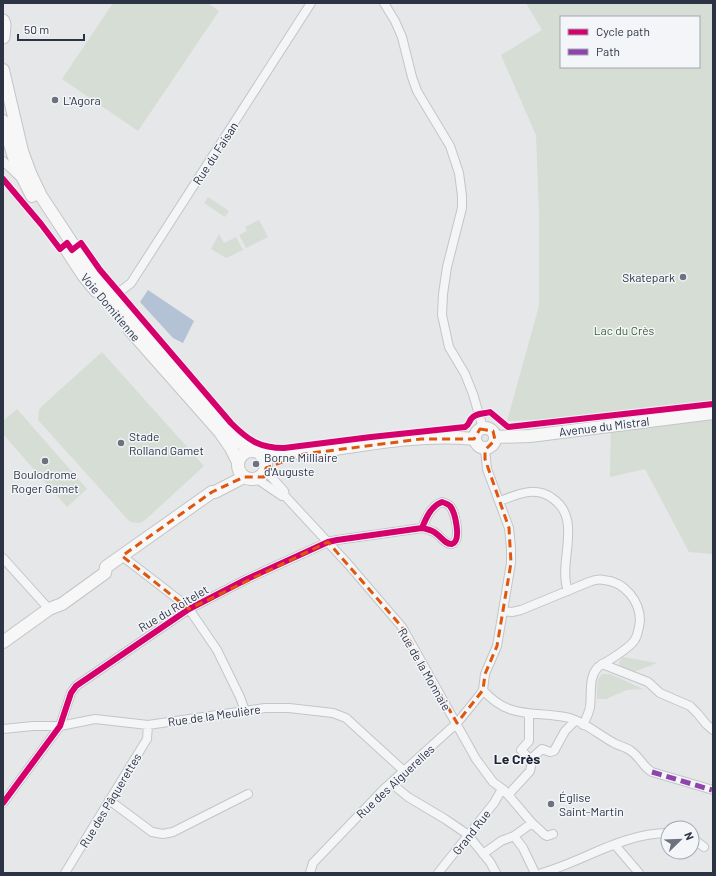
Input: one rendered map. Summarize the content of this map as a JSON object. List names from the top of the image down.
{
  "streets": {
    "street": [
      "Rue du Faisan",
      "Voie Domitienne",
      "Avenue du Mistral",
      "Rue du Roitelet",
      "Rue de la Monnaie",
      "Rue de la Meulière",
      "Rue des Aiguerelles",
      "Rue des Pâquerettes",
      "Grand Rue"
    ]
  },
  "crossings": [
    ["Rue du Faisan", "Voie Domitienne"],
    ["Voie Domitienne", "Rue de la Monnaie"],
    ["Rue du Roitelet", "Rue de la Monnaie"],
    ["Rue du Roitelet", "Rue de la Meulière"],
    ["Rue de la Monnaie", "Rue des Aiguerelles"],
    ["Rue de la Monnaie", "Grand Rue"],
    ["Rue de la Meulière", "Rue des Aiguerelles"],
    ["Rue de la Meulière", "Rue des Pâquerettes"]
  ],
  "districts": ["Le Crès"],
  "parks": ["Lac du Crès"],
  "places": [
    "L'Agora",
    "Skatepark",
    "Stade Rolland Gamet",
    "Boulodrome Roger Gamet",
    "Borne Milliaire d'Auguste",
    "Église Saint-Martin"
  ],
  "legend": ["Cycle path", "Path"],
  "scale_bar": "50 m",
  "north": "top right"
}
